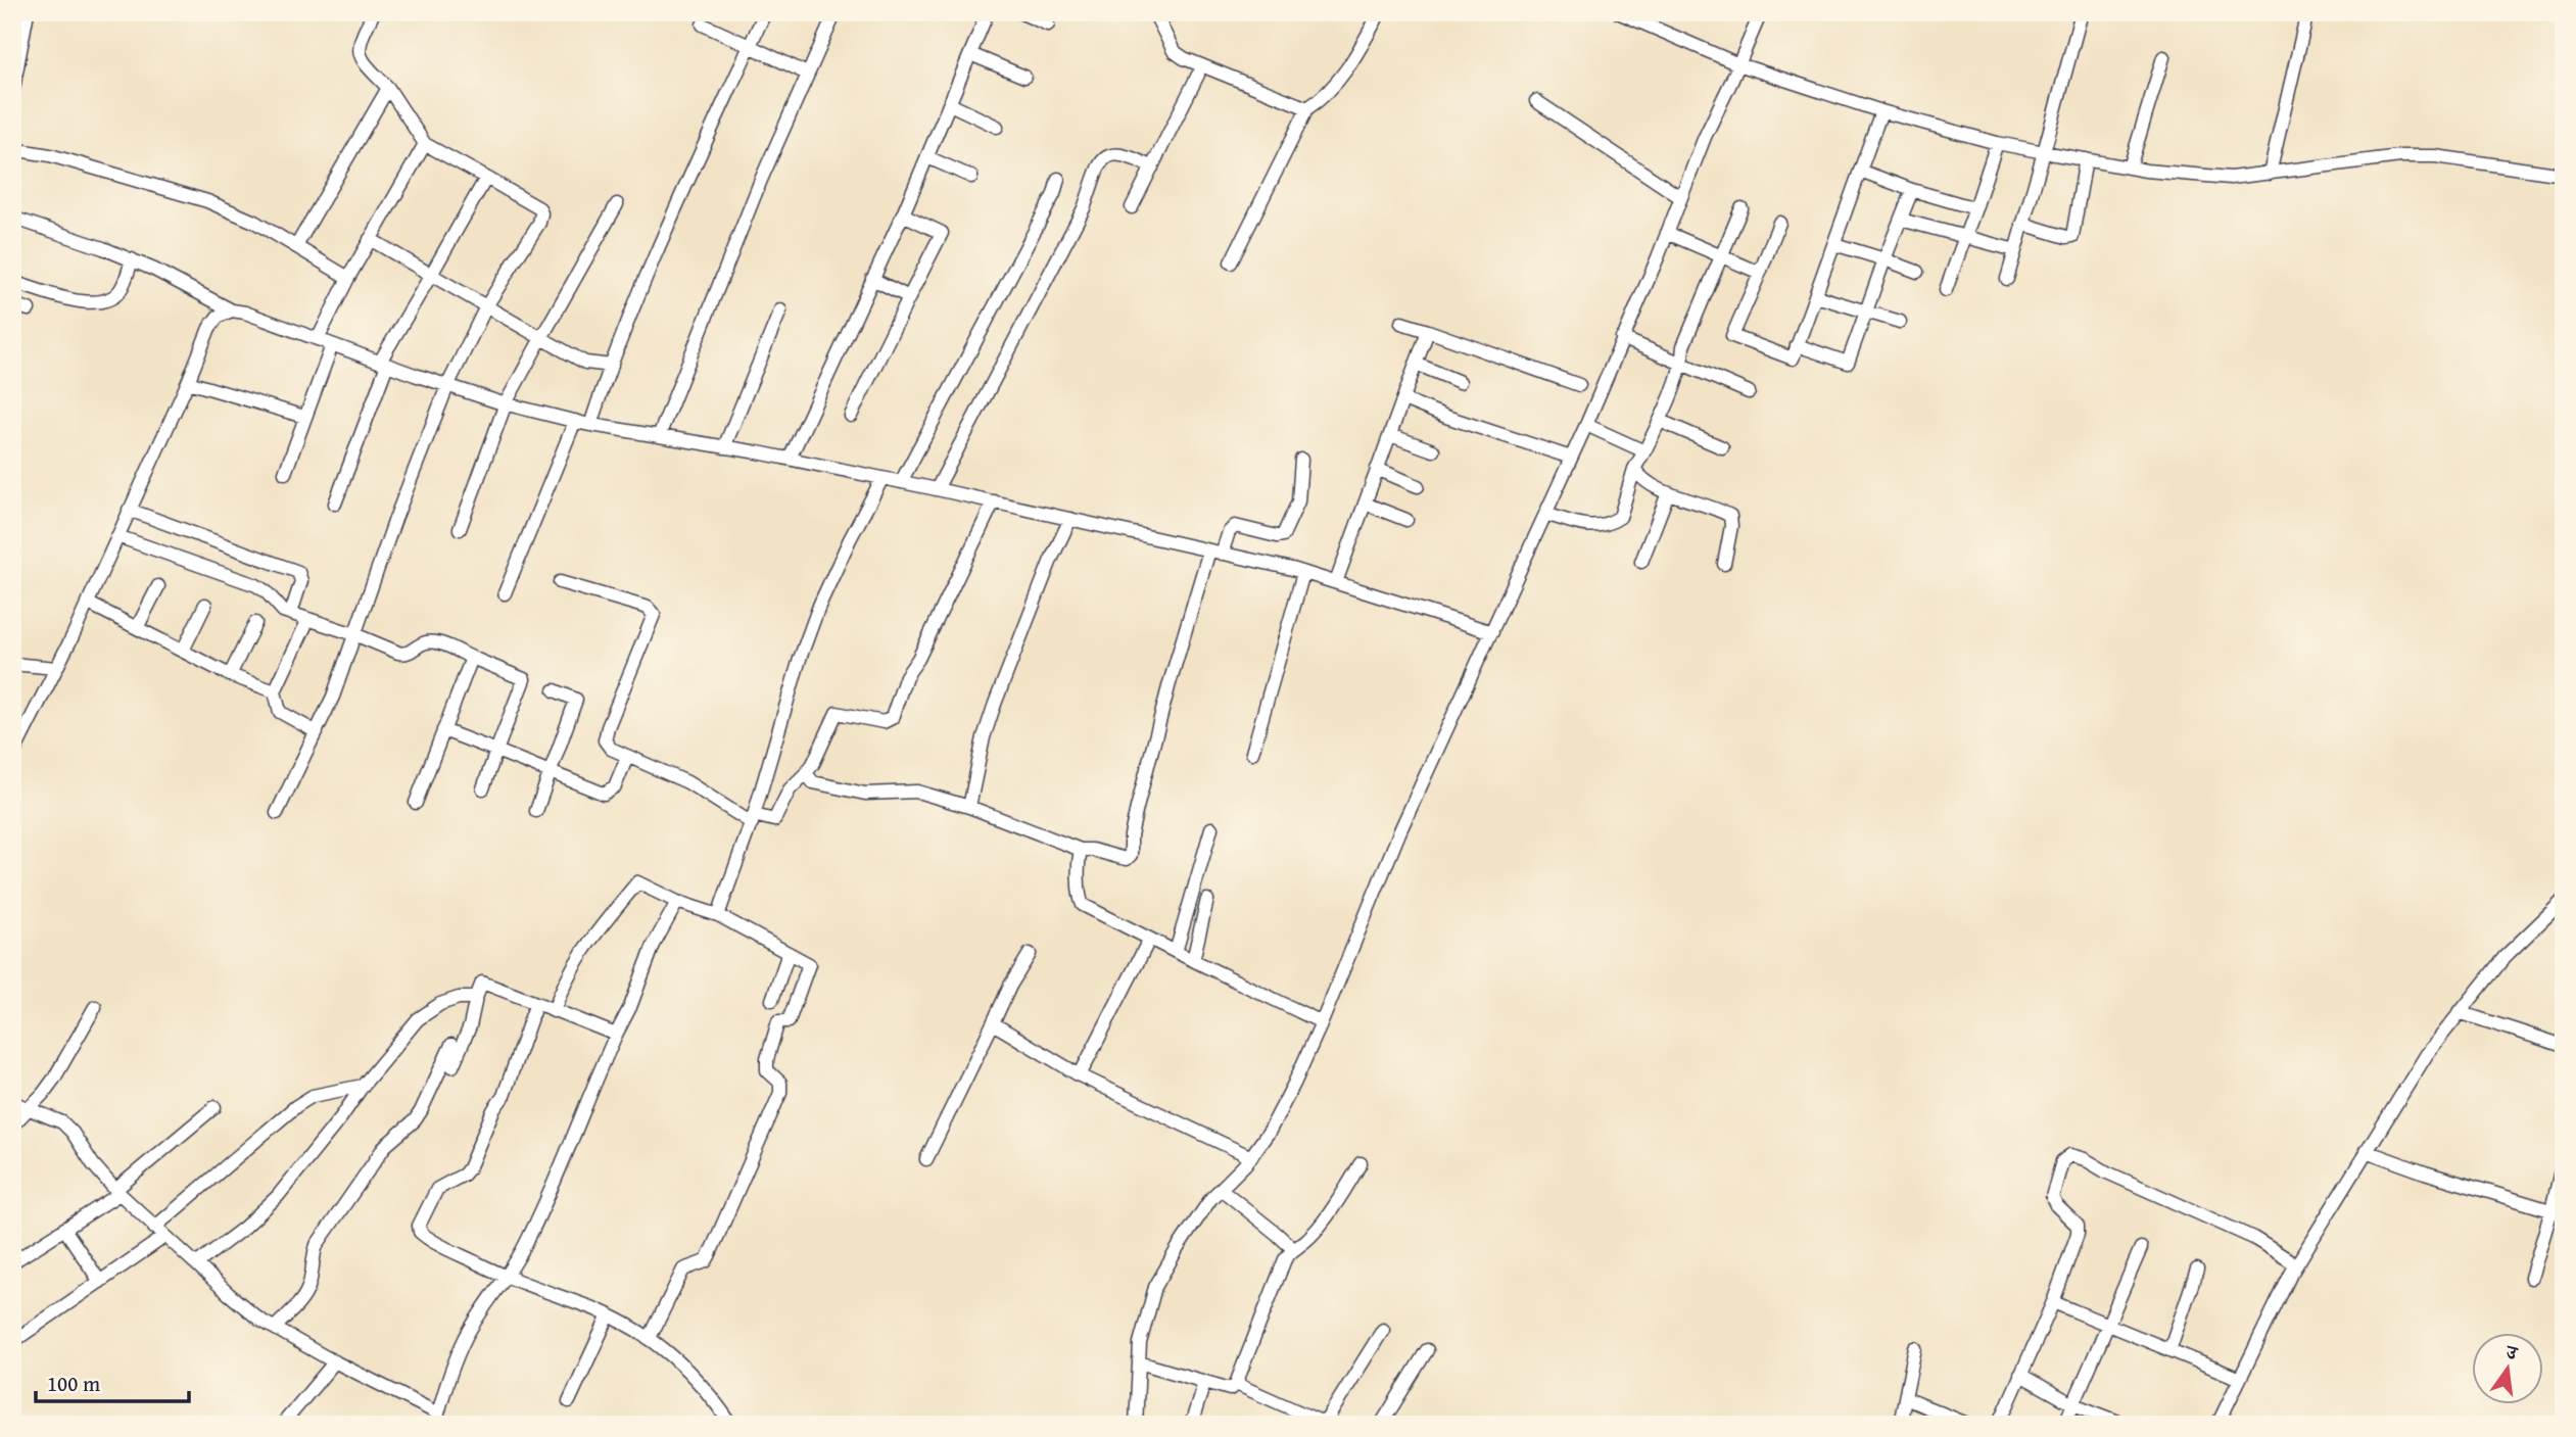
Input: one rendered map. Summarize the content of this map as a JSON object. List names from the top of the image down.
{
  "scale_bar": "100 m",
  "north": "top"
}
